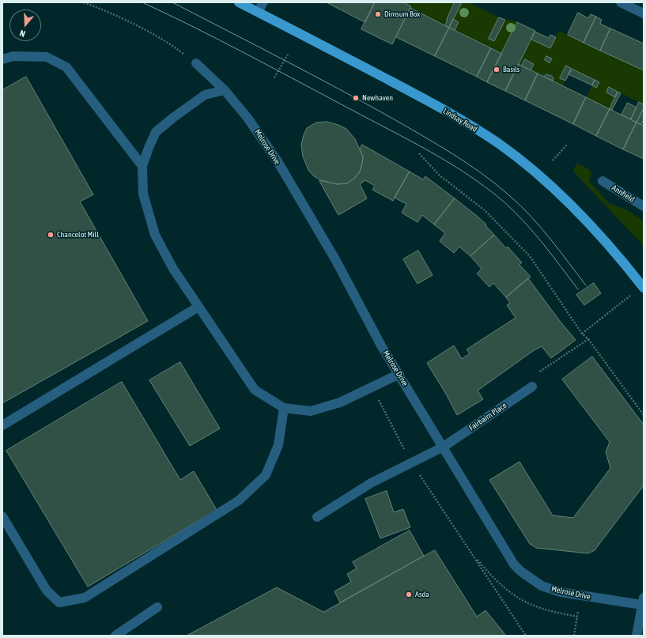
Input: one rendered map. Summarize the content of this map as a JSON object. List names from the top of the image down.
{
  "streets": {
    "main road": ["Lindsay Road"],
    "street": ["Melrose Drive", "Annfield", "Fairbairn Place"]
  },
  "crossings": [
    ["Melrose Drive", "Fairbairn Place"]
  ],
  "places": [
    "Dimsum Box",
    "Basils",
    "Newhaven",
    "Chancelot Mill",
    "Asda"
  ],
  "north": "bottom"
}
